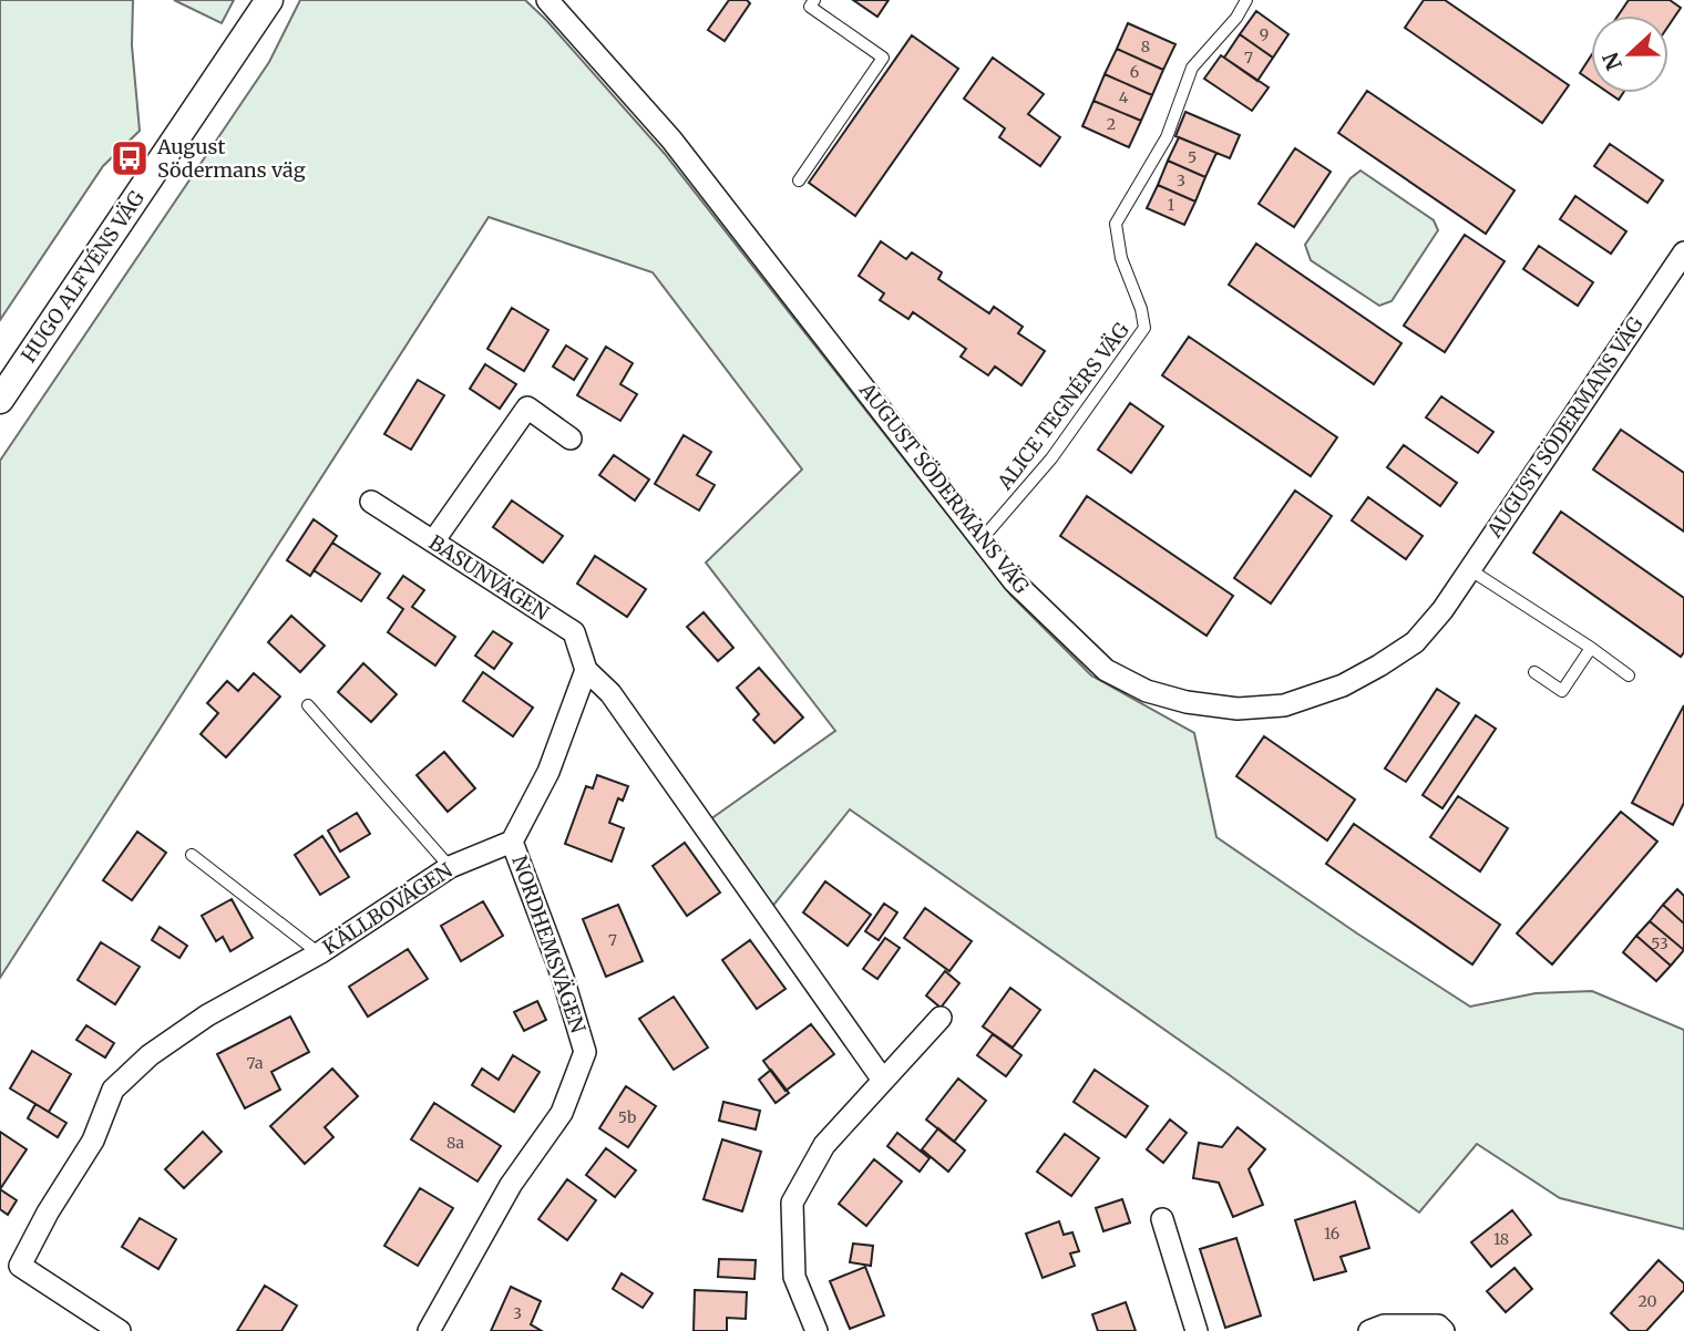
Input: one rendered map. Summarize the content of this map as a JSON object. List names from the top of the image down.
{
  "streets": {
    "street": [
      "HUGO ALFVÉNS VÄG",
      "AUGUST SÖDERMANS VÄG",
      "BASUNVÄGEN",
      "KÄLLBOVÄGEN",
      "NORDHEMSVÄGEN"
    ],
    "lane": ["ALICE TEGNÉRS VÄG"]
  },
  "crossings": [
    ["ALICE TEGNÉRS VÄG", "AUGUST SÖDERMANS VÄG"],
    ["KÄLLBOVÄGEN", "NORDHEMSVÄGEN"]
  ],
  "places": {
    "bus stop": ["August Södermans väg"]
  },
  "house_numbers": [
    "9",
    "8",
    "7",
    "6",
    "4",
    "2",
    "5",
    "3",
    "1",
    "7",
    "53",
    "7a",
    "5b",
    "8a",
    "16",
    "18",
    "20",
    "3"
  ],
  "north": "left"
}
